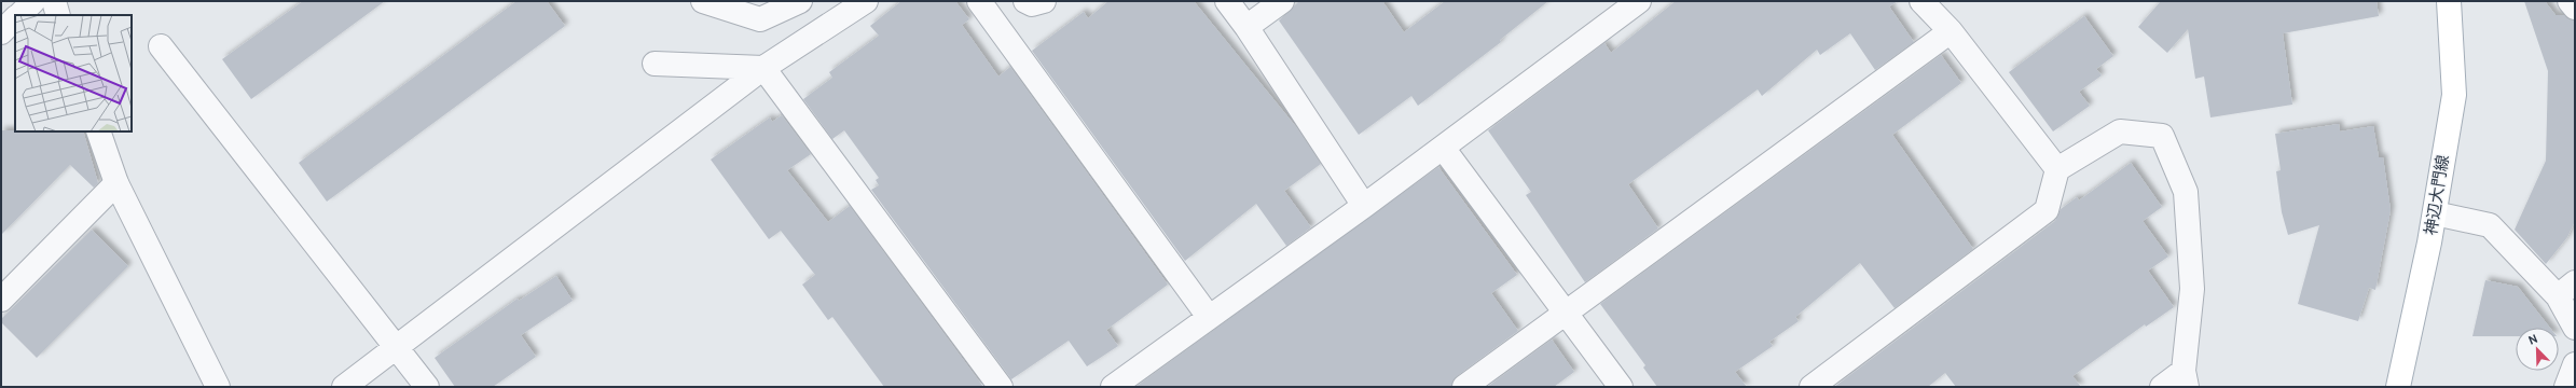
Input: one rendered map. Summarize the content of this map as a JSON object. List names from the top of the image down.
{
  "streets": {
    "main road": ["神辺大門線"]
  },
  "north": "top left"
}
